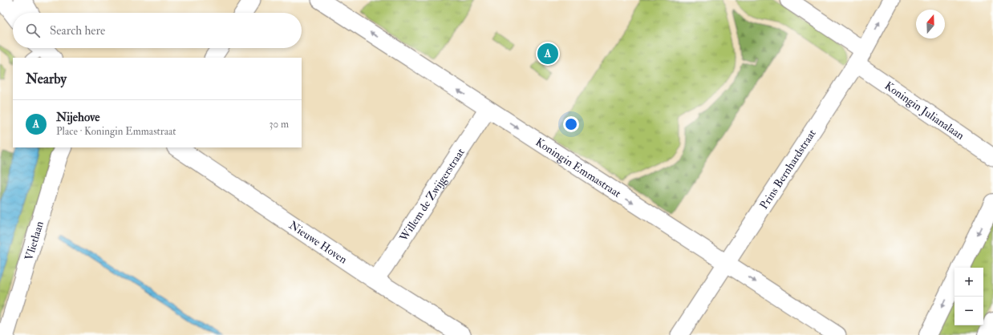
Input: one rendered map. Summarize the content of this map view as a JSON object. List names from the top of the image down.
{
  "streets": {
    "street": [
      "Koningin Julianalaan",
      "Koningin Emmastraat",
      "Prins Bernhardstraat",
      "Willem de Zwijgerstraat",
      "Vlietlaan",
      "Nieuwe Hoven"
    ]
  },
  "crossings": [
    ["Koningin Julianalaan", "Prins Bernhardstraat"],
    ["Koningin Emmastraat", "Prins Bernhardstraat"],
    ["Koningin Emmastraat", "Willem de Zwijgerstraat"],
    ["Willem de Zwijgerstraat", "Nieuwe Hoven"]
  ],
  "north": "top",
  "page": {
    "search": "Search here",
    "pins": "A",
    "heading": "Nearby",
    "list": [
      {
        "mark": "A",
        "name": "Nijehove",
        "note": "Place · Koningin Emmastraat",
        "value": "30 m"
      }
    ],
    "map_buttons": ["+", "−"]
  }
}
